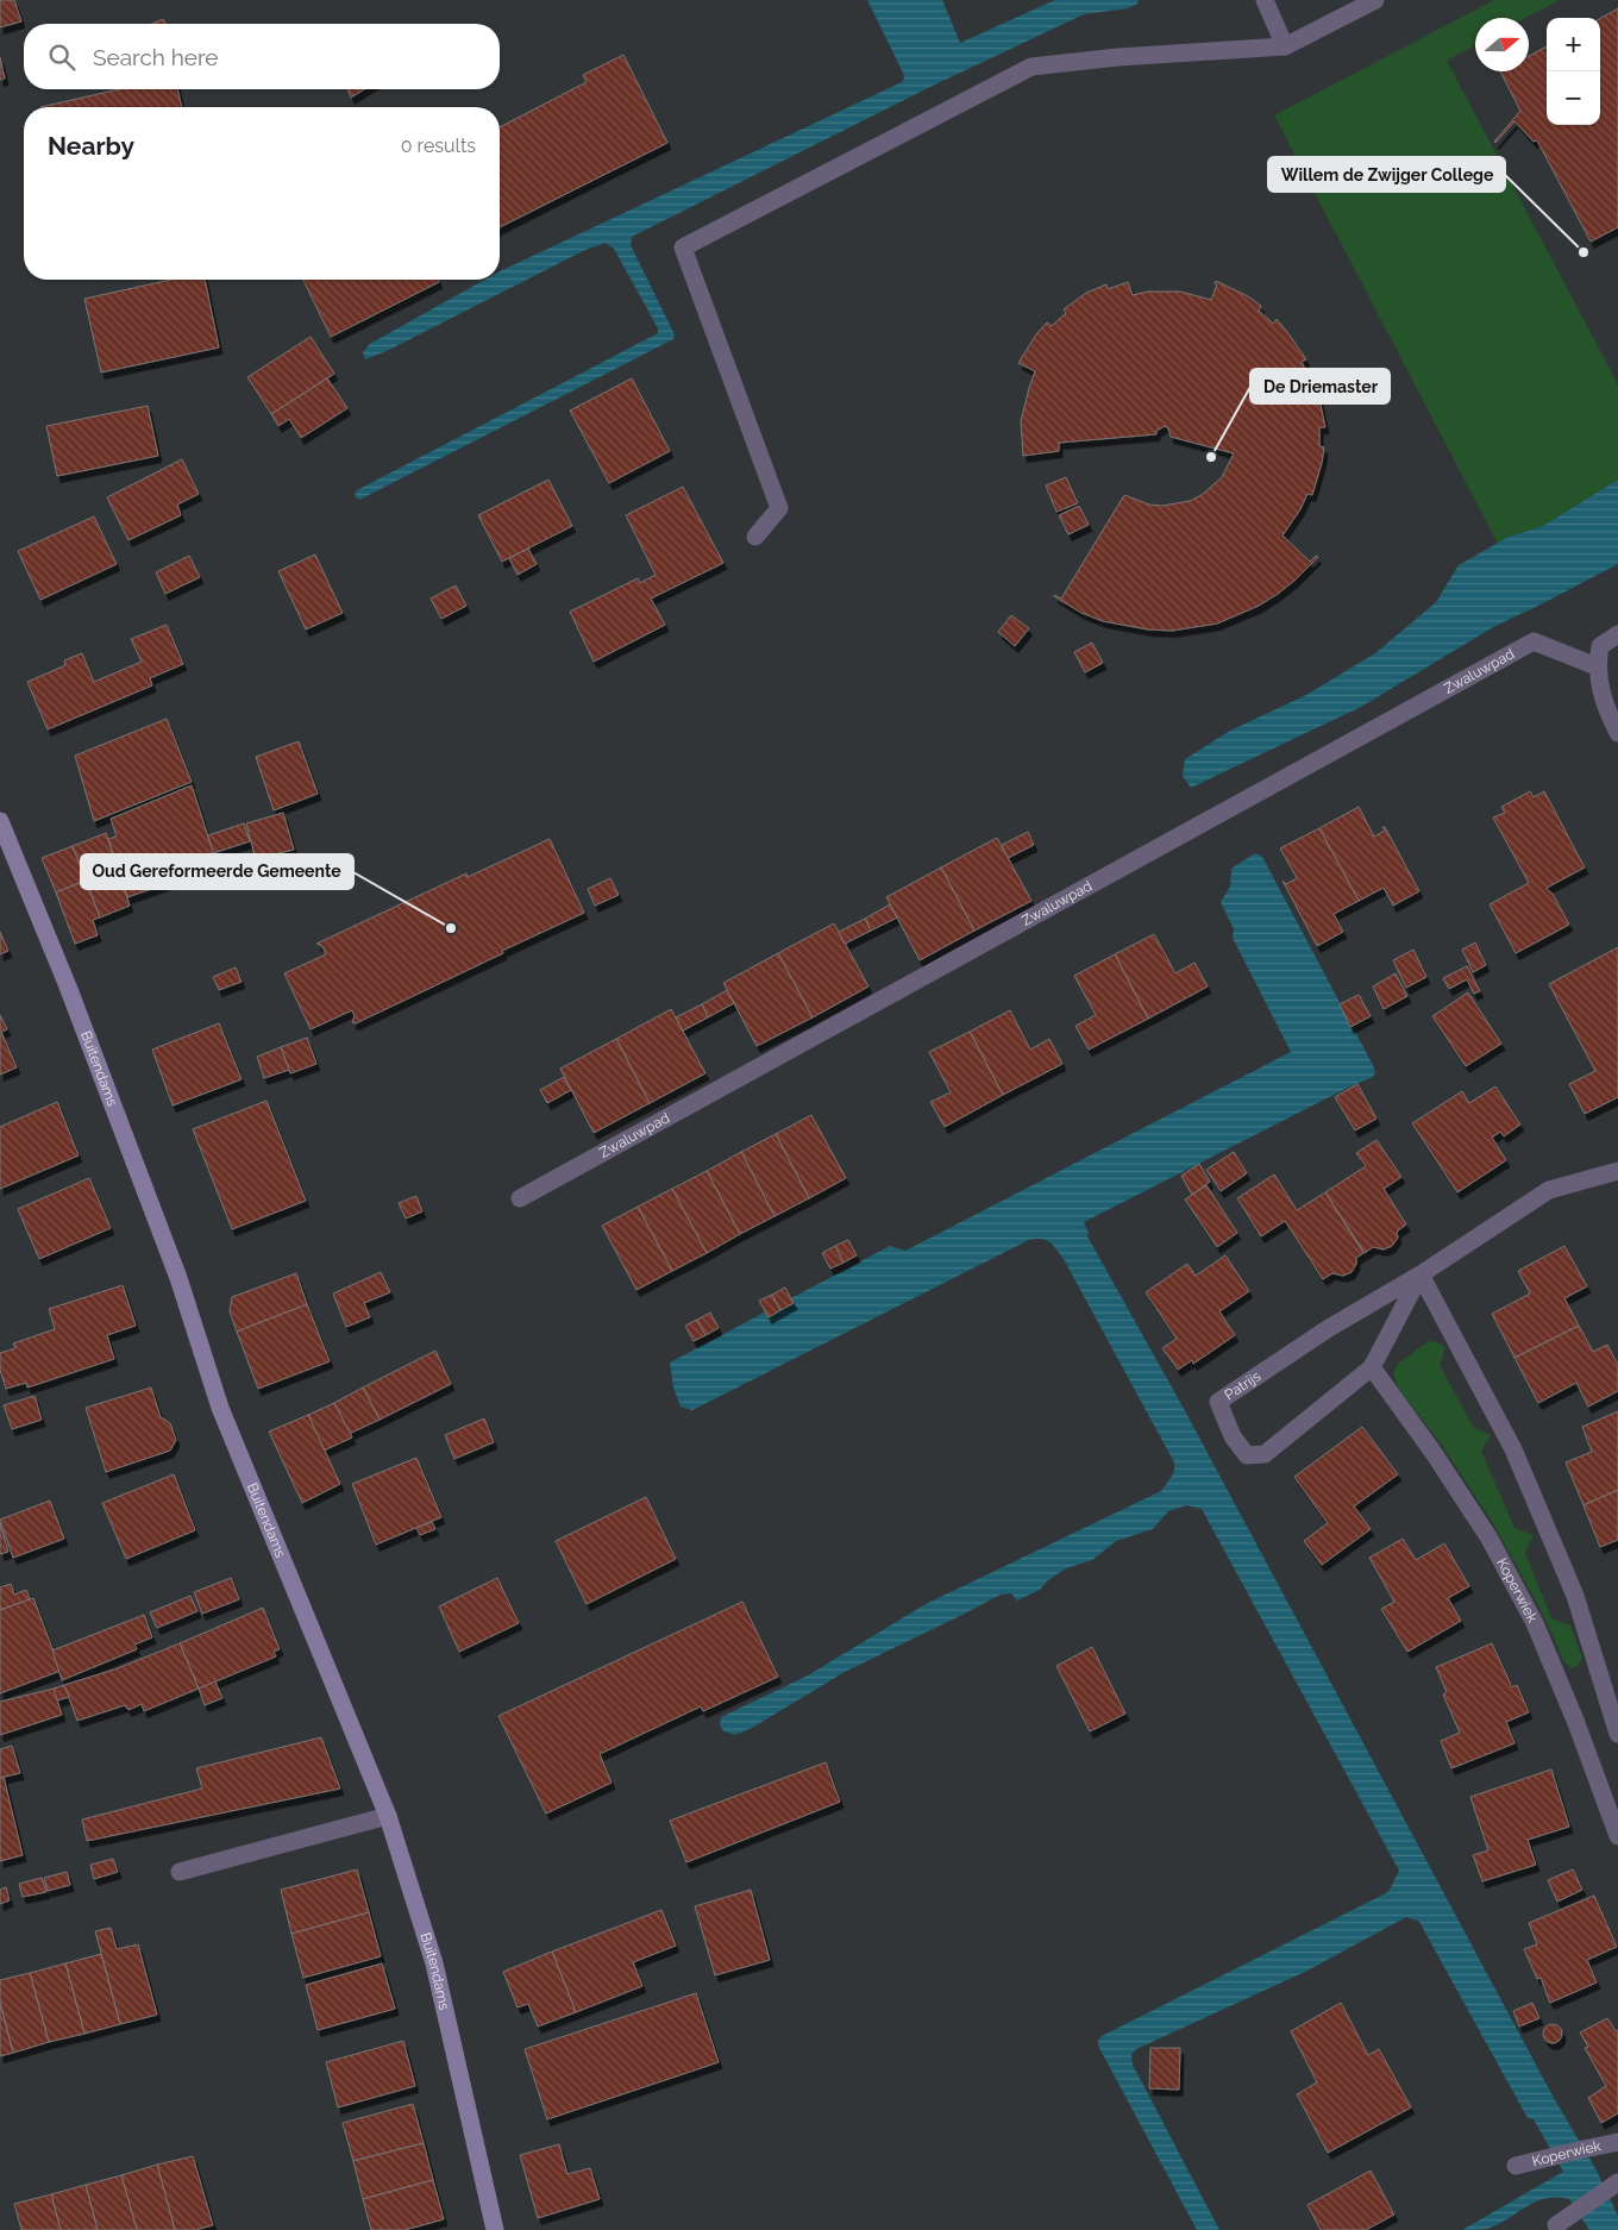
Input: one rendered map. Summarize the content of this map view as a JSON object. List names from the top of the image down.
{
  "streets": {
    "street": [
      "Zwaluwpad",
      "Buitendams",
      "Patrijs",
      "Koperwiek"
    ]
  },
  "crossings": [
    ["Patrijs", "Koperwiek"]
  ],
  "places": ["Willem de Zwijger College", "De Driemaster", "Oud Gereformeerde Gemeente"],
  "north": "right",
  "page": {
    "map_buttons": ["+", "−"],
    "search": "Search here",
    "heading": ["Nearby", "0 results"]
  }
}
